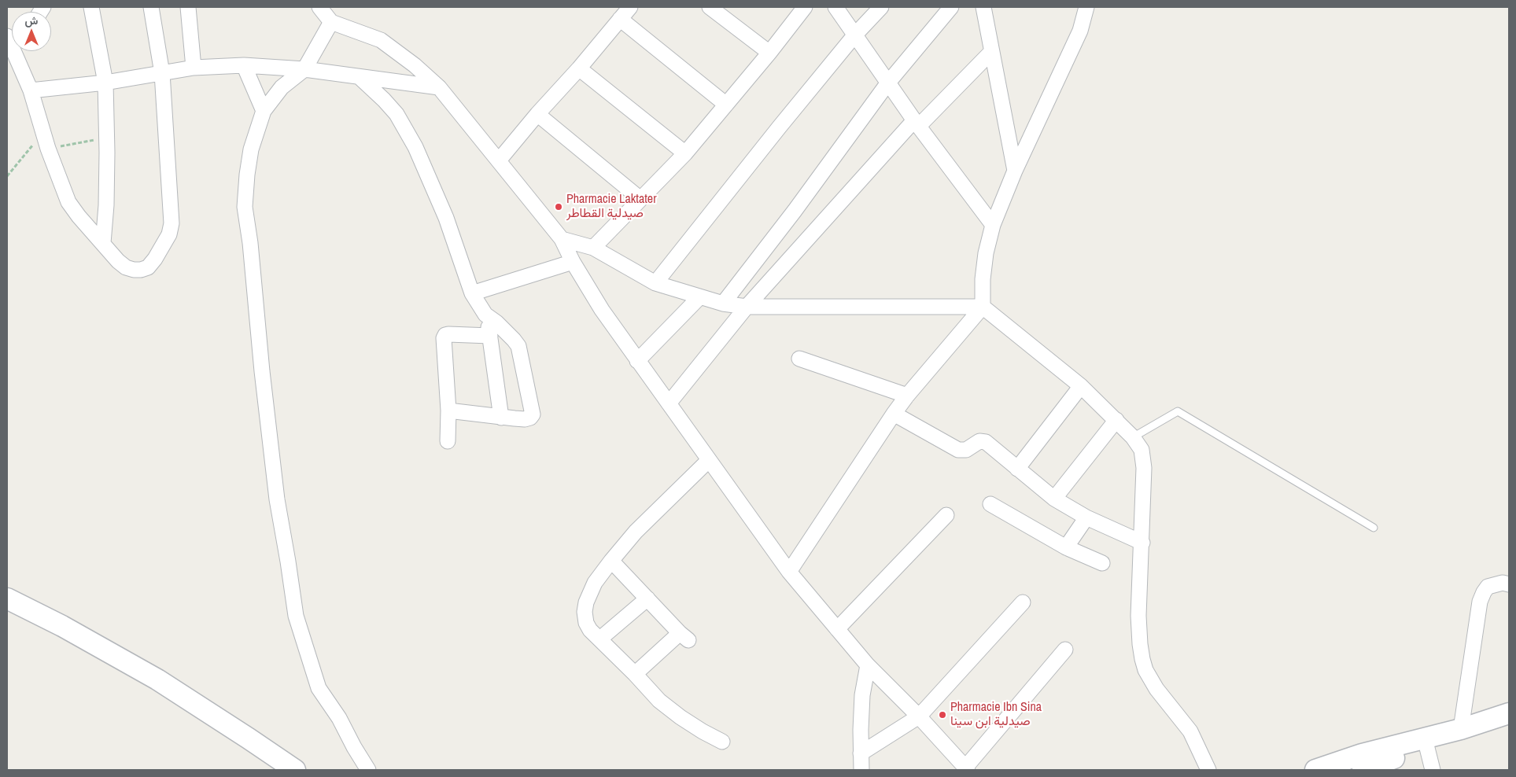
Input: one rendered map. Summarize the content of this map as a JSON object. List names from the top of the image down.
{
  "places": ["Pharmacie Laktater صيدلية القطاطر", "Pharmacie Ibn Sina صيدلية ابن سينا"],
  "north": "top"
}
